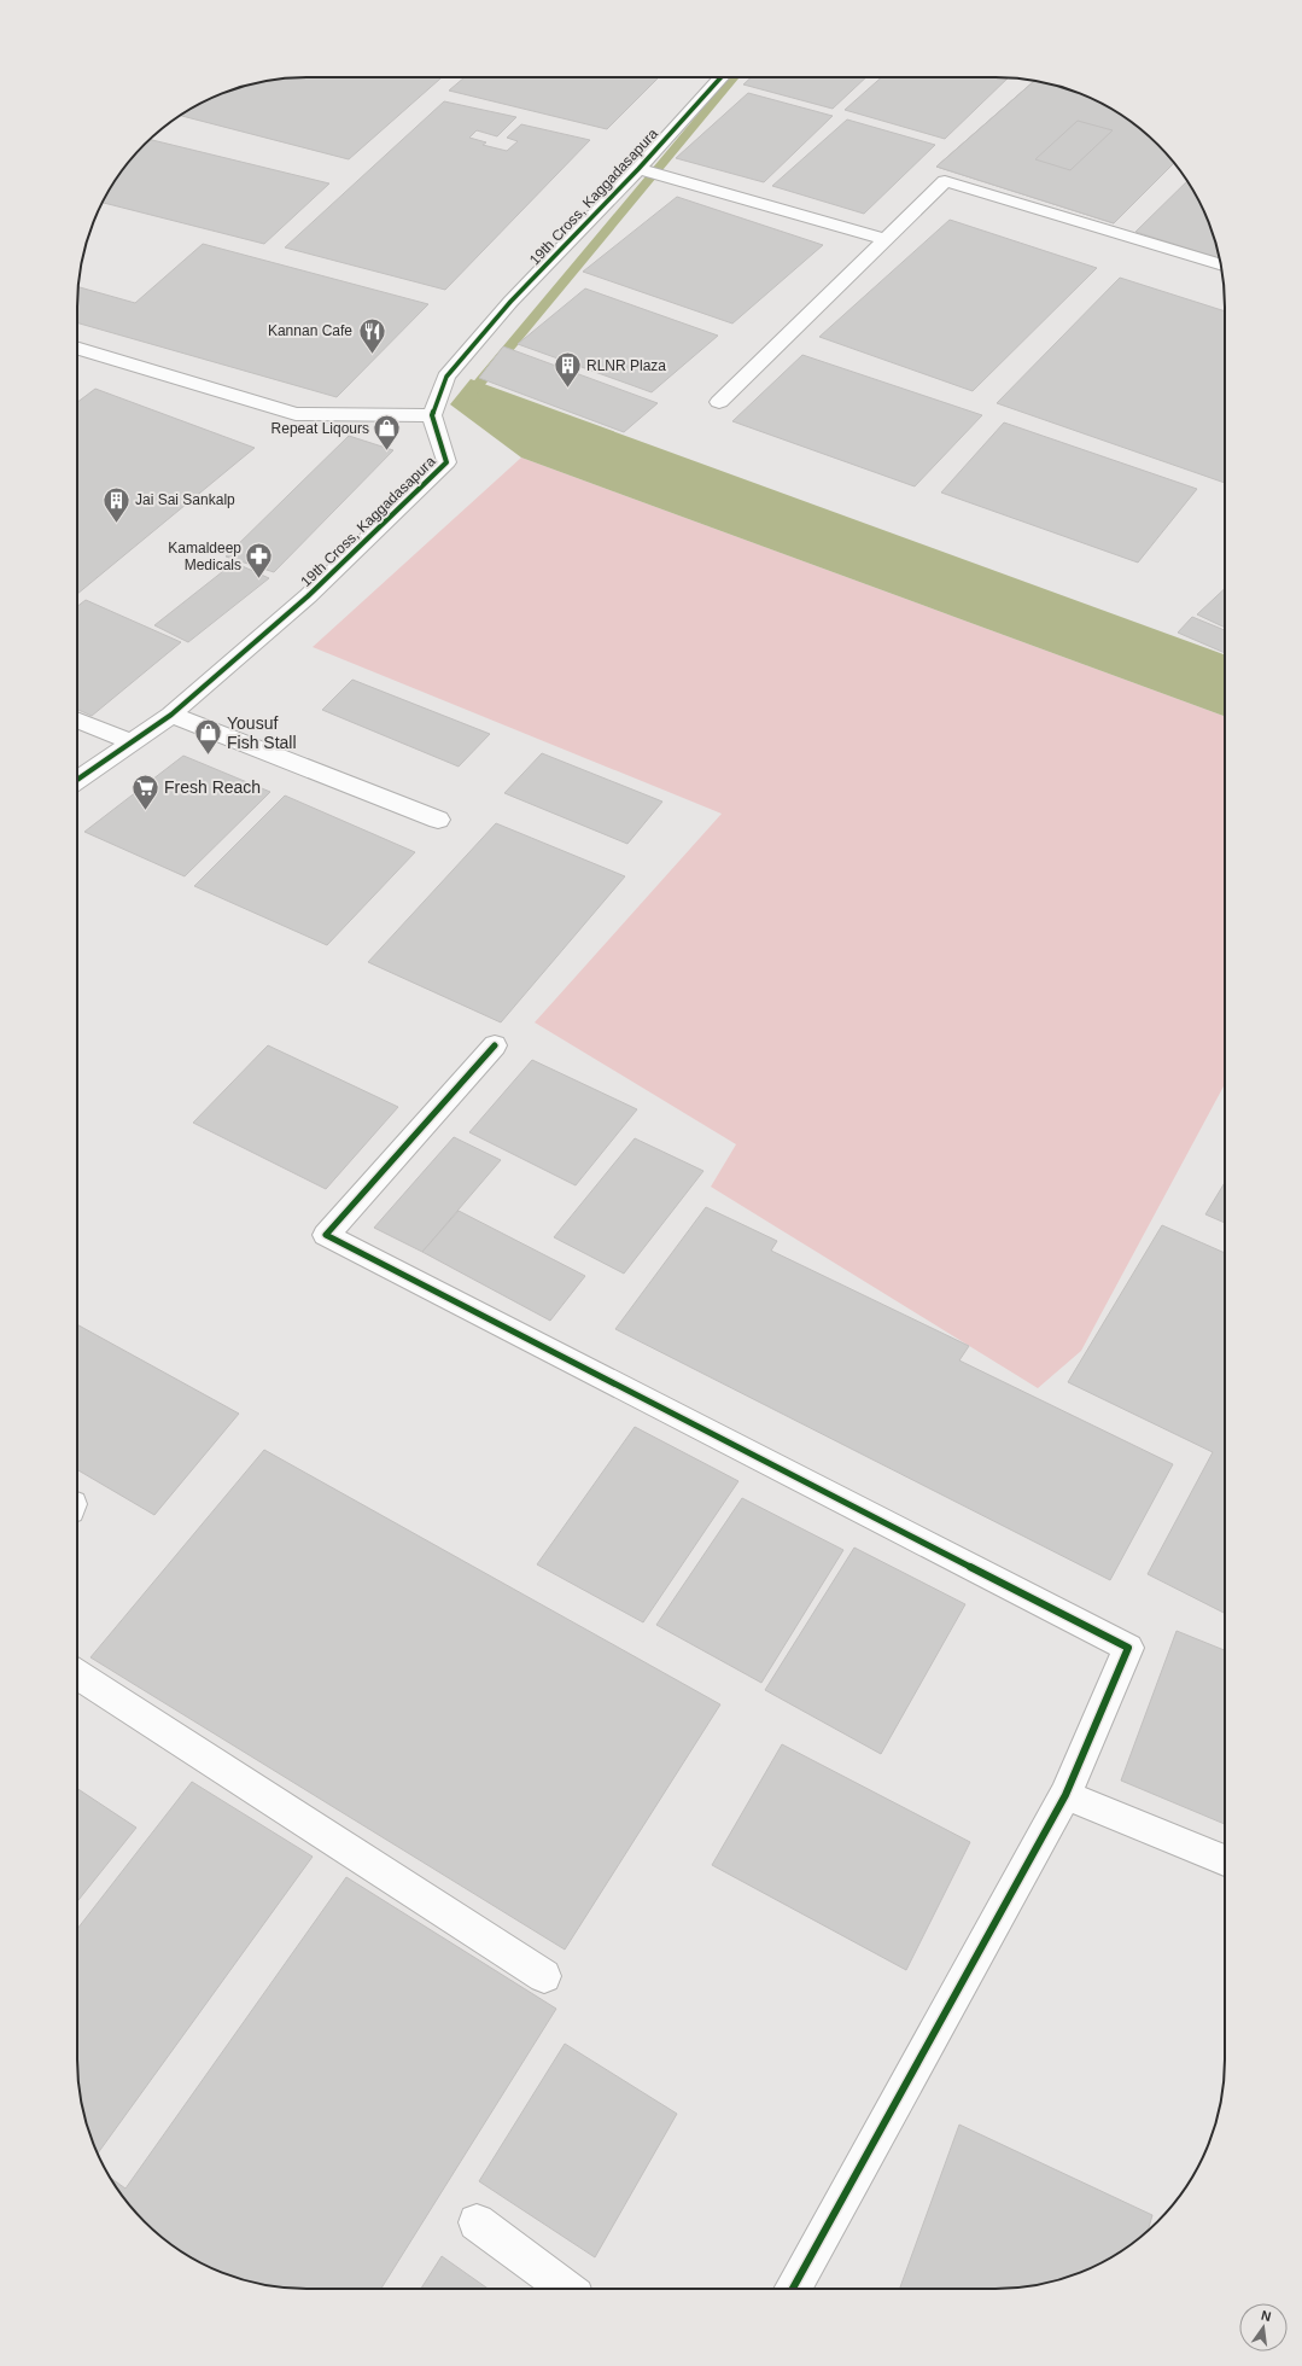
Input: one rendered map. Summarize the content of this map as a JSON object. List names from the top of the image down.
{
  "streets": {
    "street": ["19th Cross, Kaggadasapura"]
  },
  "places": {
    "restaurant": ["Kannan Cafe"],
    "building": ["RLNR Plaza", "Jai Sai Sankalp"],
    "shop": ["Repeat Liqours", "Yousuf Fish Stall"],
    "pharmacy": ["Kamaldeep Medicals"],
    "supermarket": ["Fresh Reach"]
  },
  "north": "top"
}
